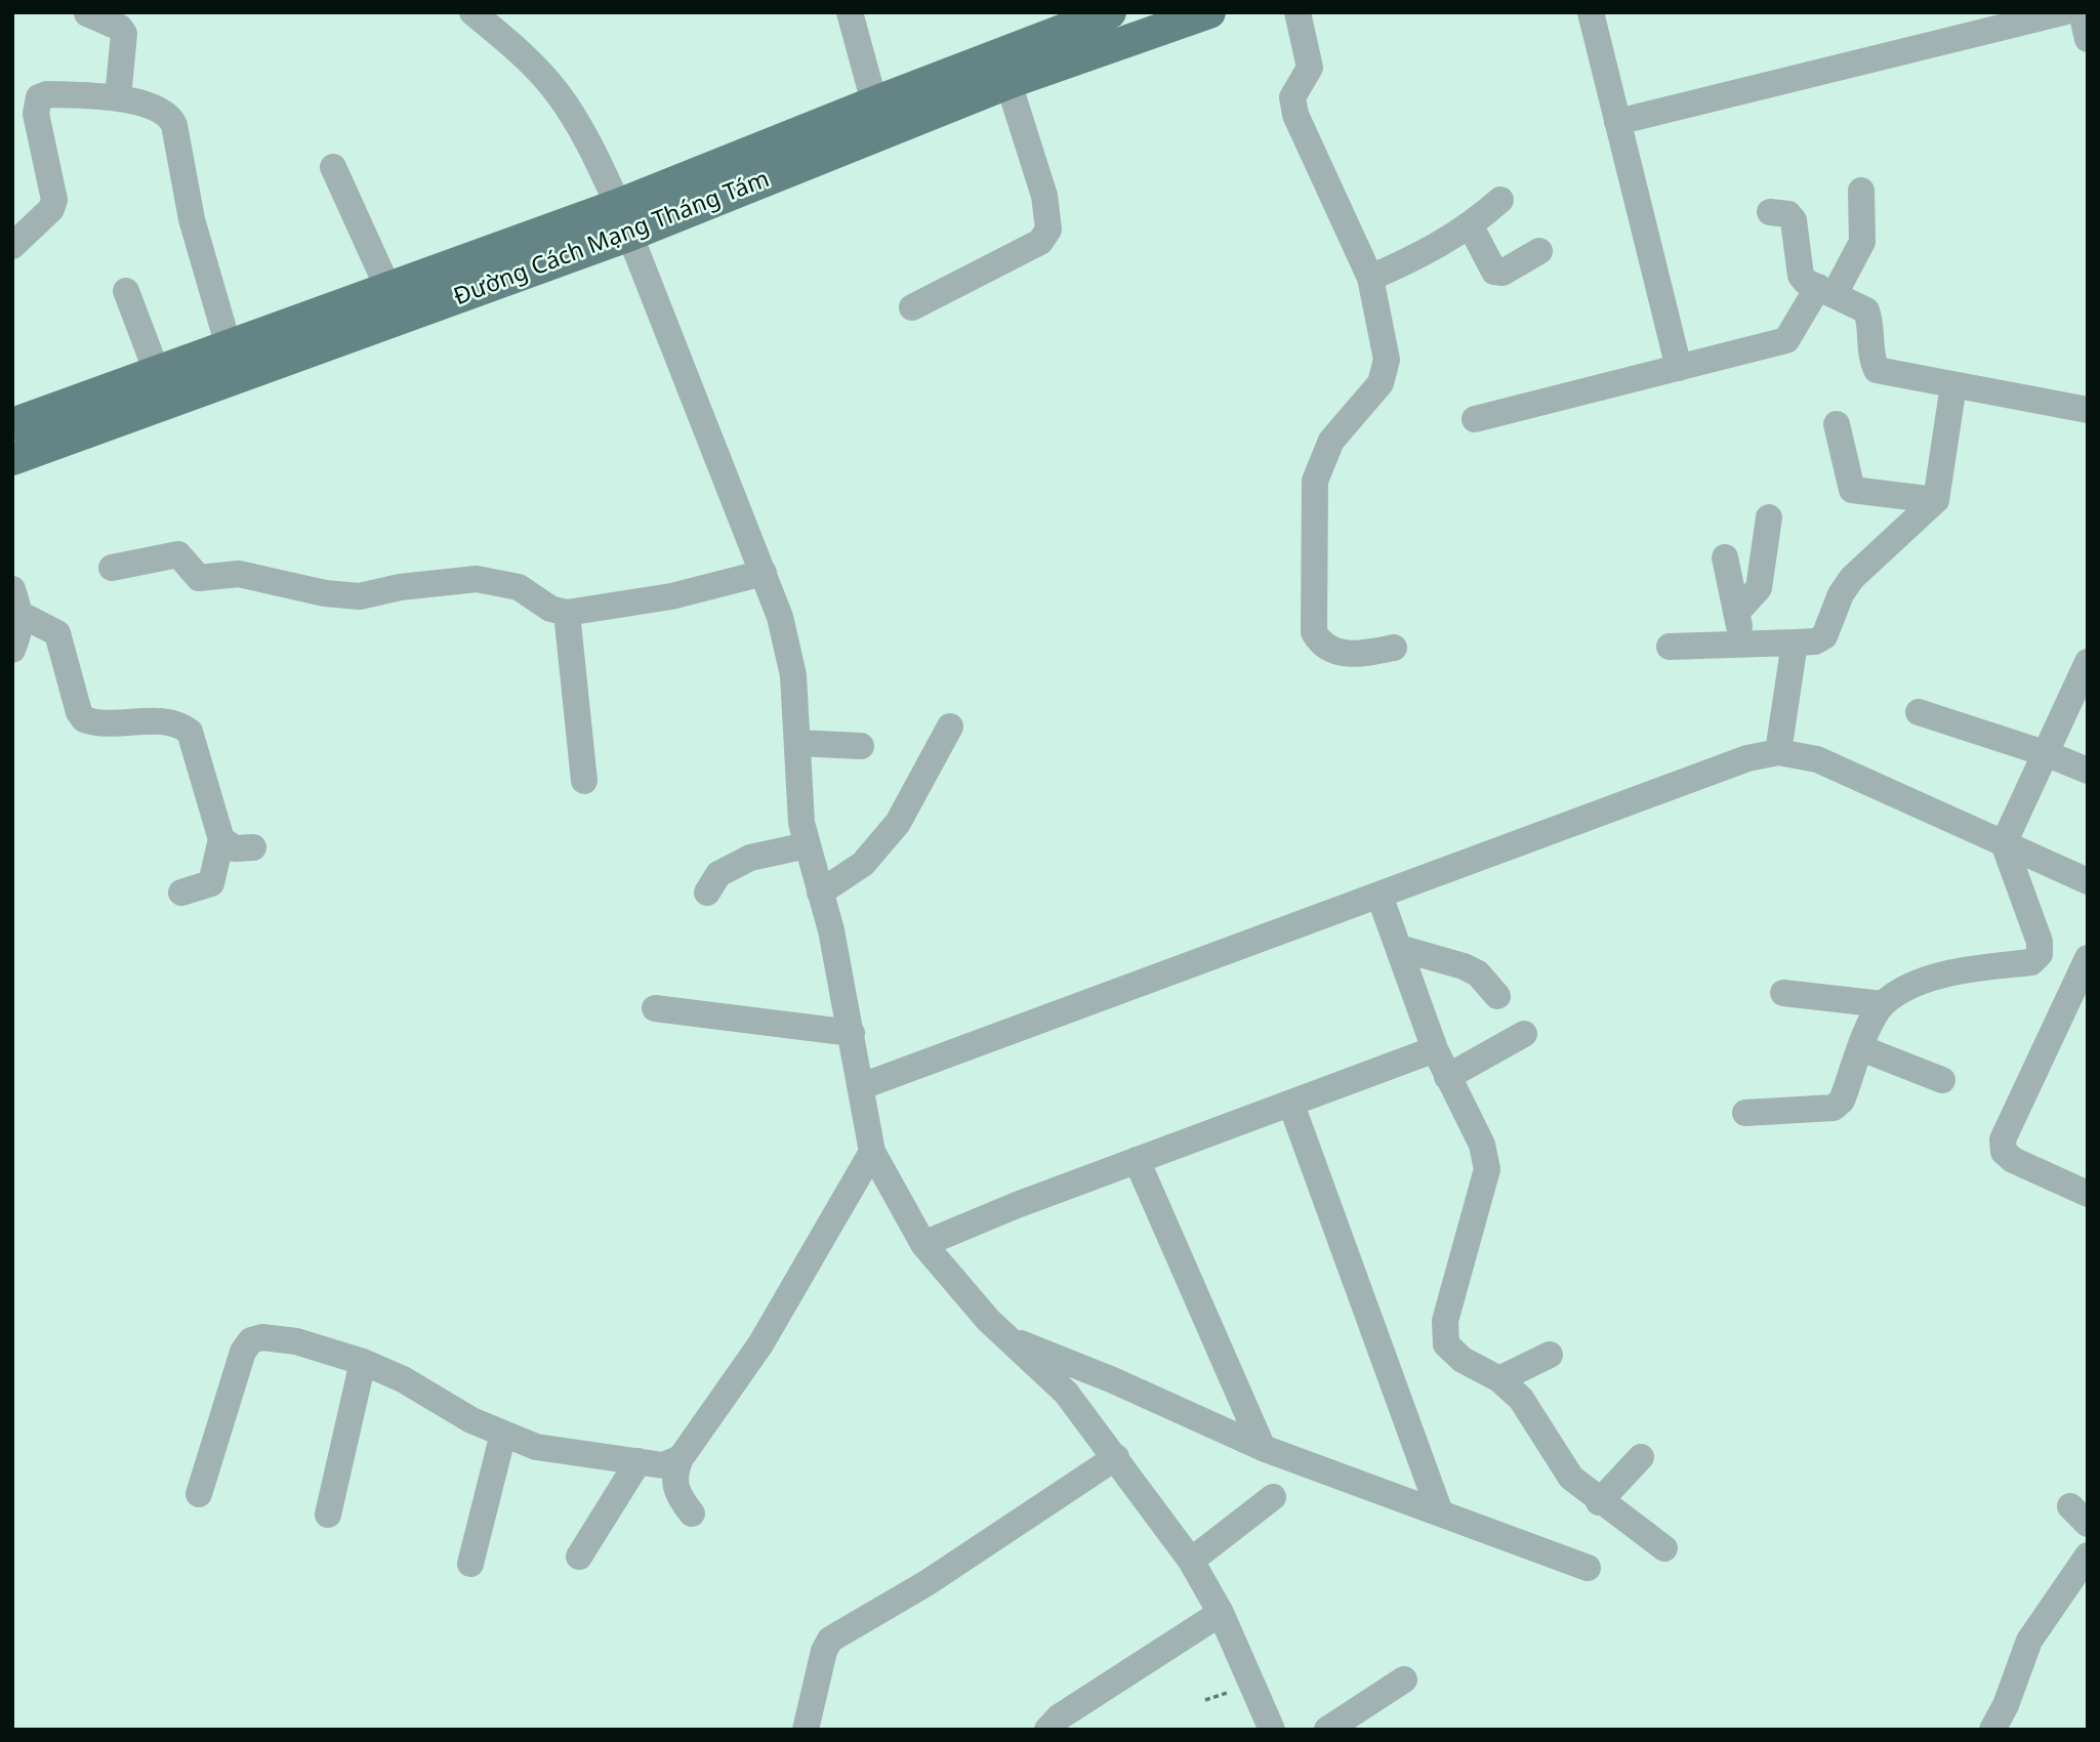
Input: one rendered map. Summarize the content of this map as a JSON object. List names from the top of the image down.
{
  "streets": {
    "main road": ["Đường Cách Mạng Tháng Tám"]
  }
}
